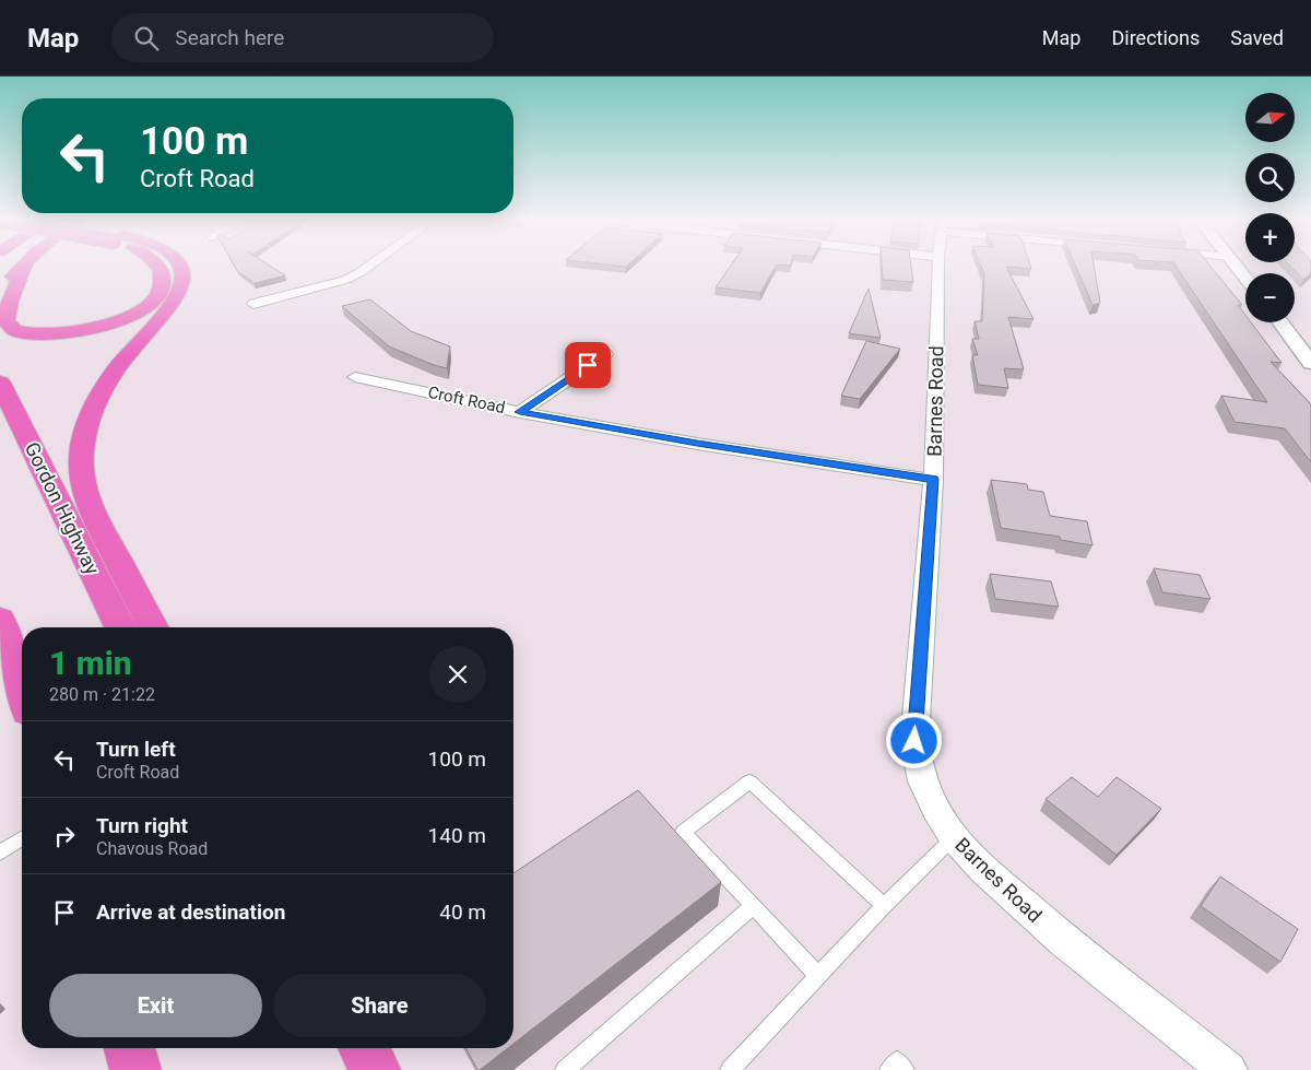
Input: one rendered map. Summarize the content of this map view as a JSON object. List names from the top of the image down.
{
  "streets": {
    "highway": ["Gordon Highway"],
    "street": ["Croft Road", "Barnes Road"]
  },
  "crossings": [
    ["Croft Road", "Barnes Road"]
  ],
  "north": "right",
  "page": {
    "header": "Map",
    "search": "Search here",
    "nav": ["Map", "Directions", "Saved"],
    "map_buttons": ["+", "−"],
    "turn": ["100 m", "Croft Road"],
    "heading": ["1 min", "280 m · 21:22"],
    "list": [
      {
        "name": "Turn left",
        "note": "Croft Road",
        "value": "100 m"
      },
      {
        "name": "Turn right",
        "note": "Chavous Road",
        "value": "140 m"
      },
      {
        "name": "Arrive at destination",
        "value": "40 m"
      }
    ],
    "buttons": ["Exit", "Share"]
  }
}
